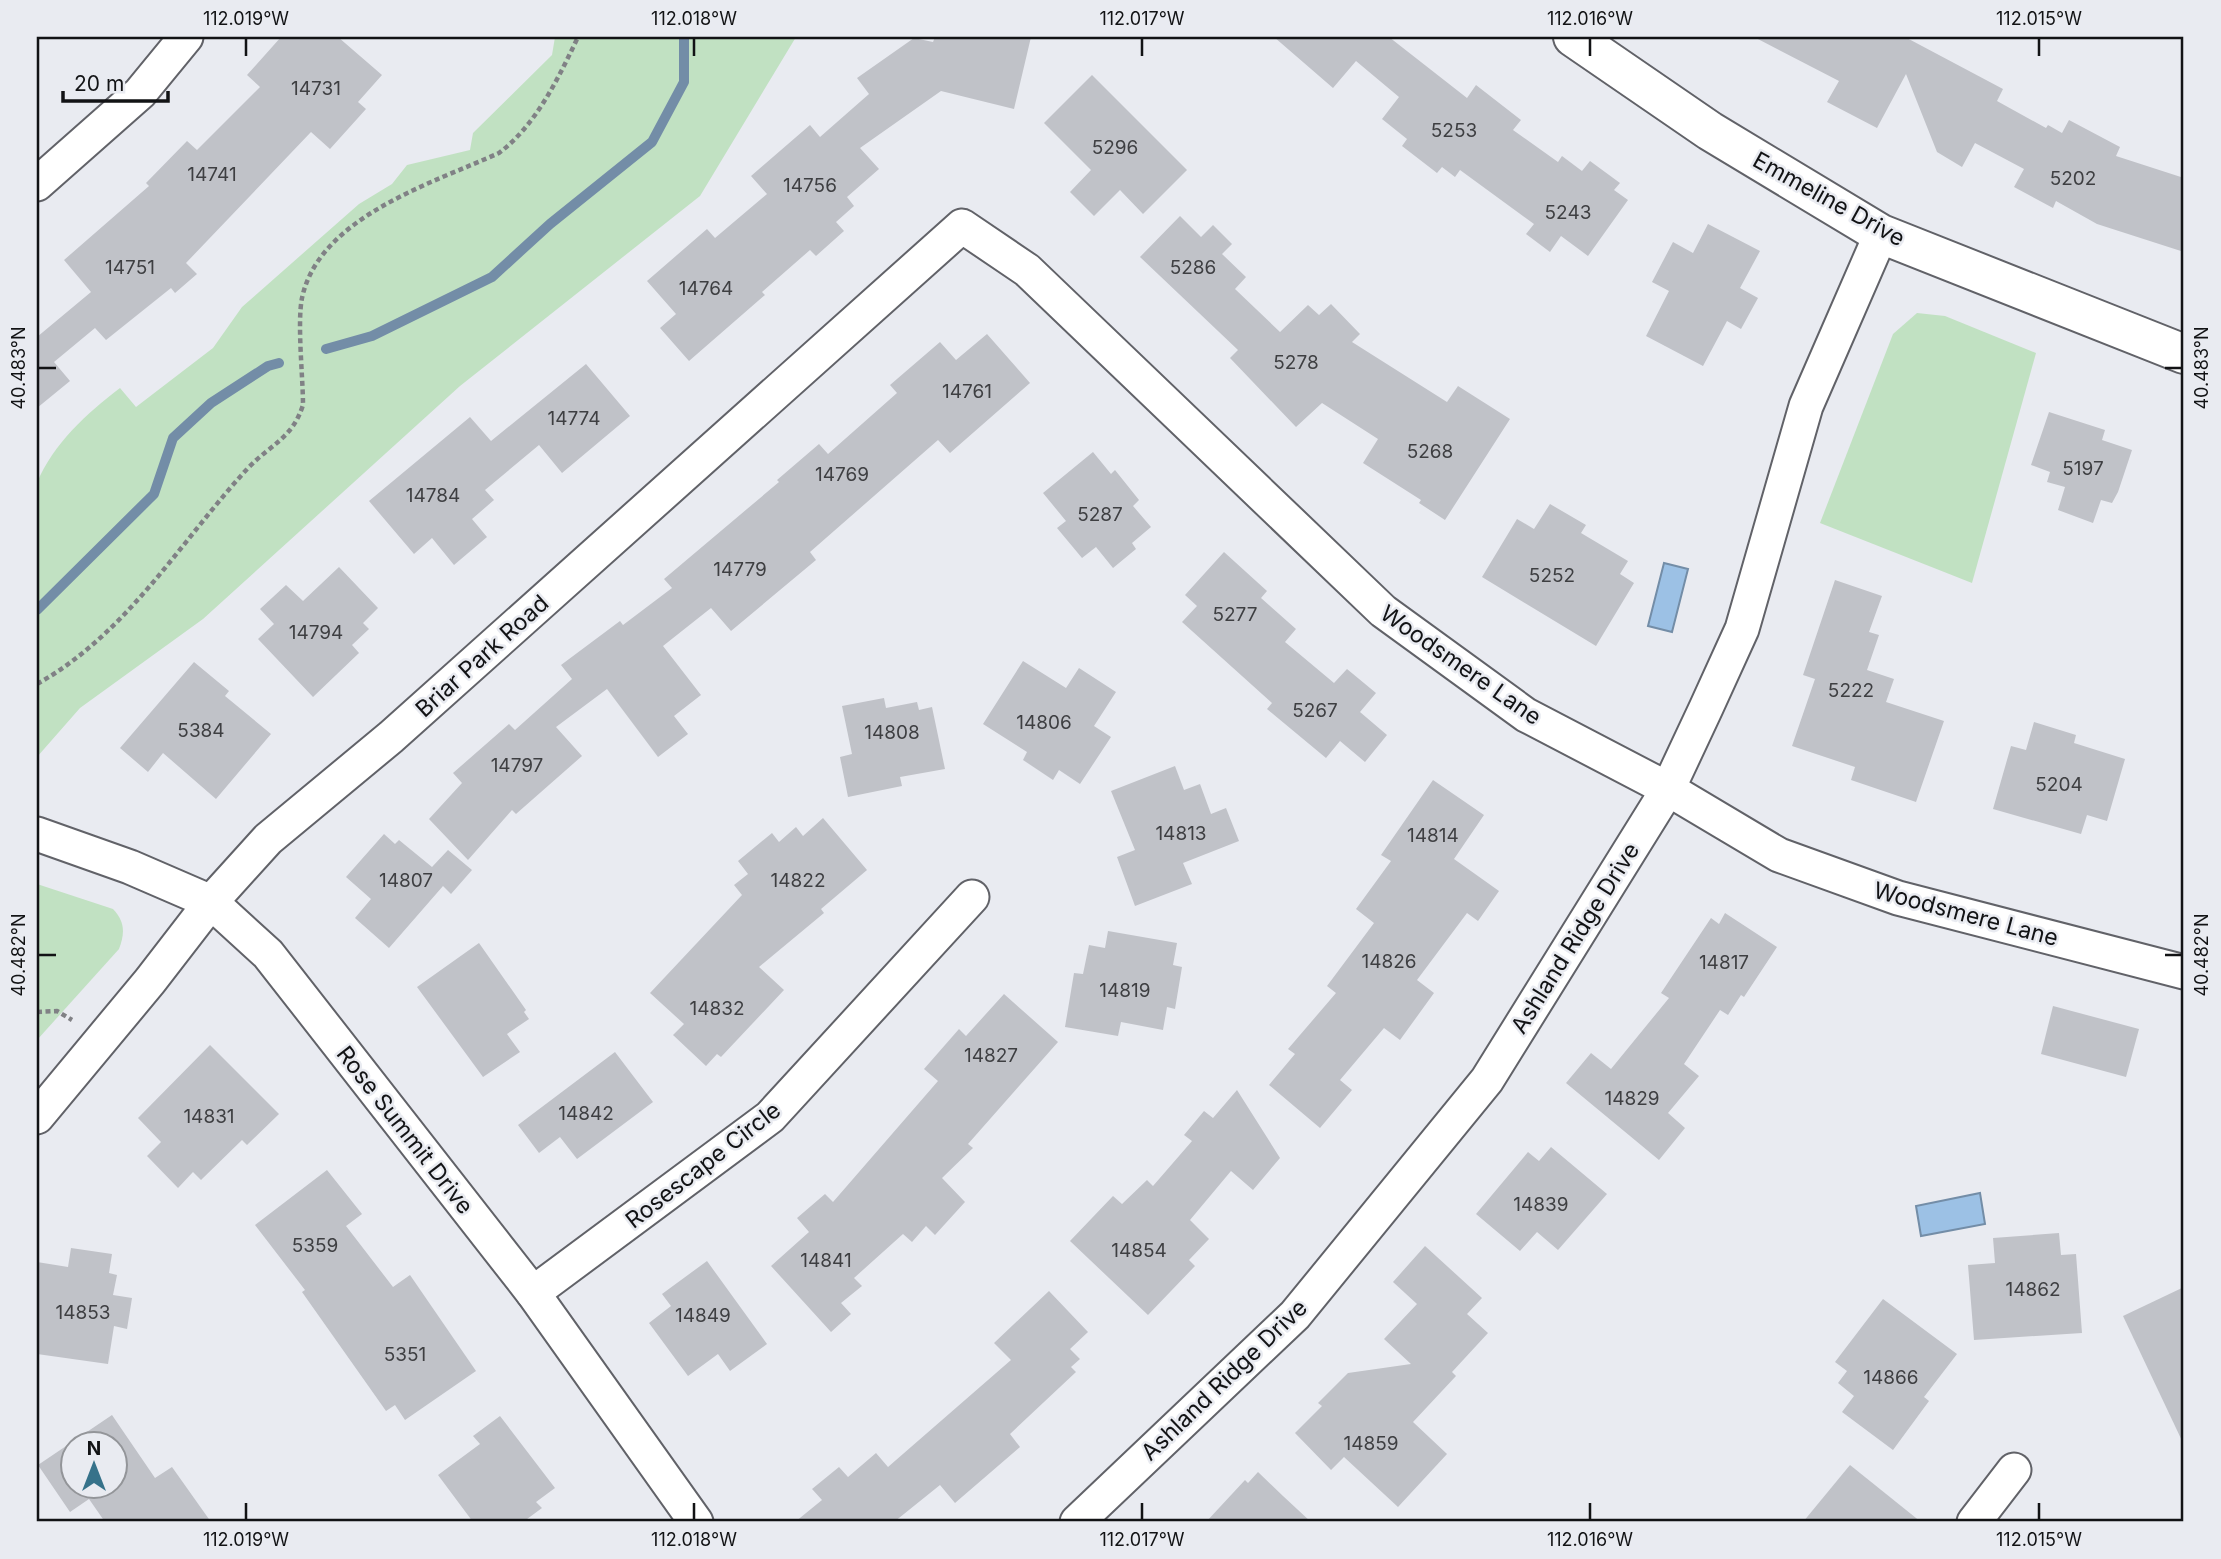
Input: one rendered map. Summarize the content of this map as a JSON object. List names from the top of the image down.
{
  "streets": {
    "street": [
      "Emmeline Drive",
      "Briar Park Road",
      "Woodsmere Lane",
      "Ashland Ridge Drive",
      "Rose Summit Drive",
      "Rosescape Circle"
    ]
  },
  "crossings": [
    ["Emmeline Drive", "Ashland Ridge Drive"],
    ["Briar Park Road", "Woodsmere Lane"],
    ["Briar Park Road", "Rose Summit Drive"],
    ["Woodsmere Lane", "Ashland Ridge Drive"],
    ["Rose Summit Drive", "Rosescape Circle"]
  ],
  "house_numbers": [
    "14731",
    "5253",
    "5296",
    "14741",
    "5202",
    "14756",
    "5243",
    "14751",
    "5286",
    "14764",
    "5278",
    "14761",
    "14774",
    "5268",
    "5197",
    "14769",
    "14784",
    "5287",
    "14779",
    "5252",
    "5277",
    "14794",
    "5222",
    "5267",
    "14806",
    "5384",
    "14808",
    "14797",
    "5204",
    "14813",
    "14814",
    "14807",
    "14822",
    "14826",
    "14817",
    "14819",
    "14832",
    "14827",
    "14829",
    "14842",
    "14831",
    "14839",
    "5359",
    "14854",
    "14841",
    "14862",
    "14853",
    "14849",
    "5351",
    "14866",
    "14859"
  ],
  "scale_bar": "20 m",
  "north": "top",
  "coordinates": [
    "112.019°W",
    "112.018°W",
    "112.017°W",
    "112.016°W",
    "112.015°W",
    "40.483°N",
    "40.482°N"
  ]
}
